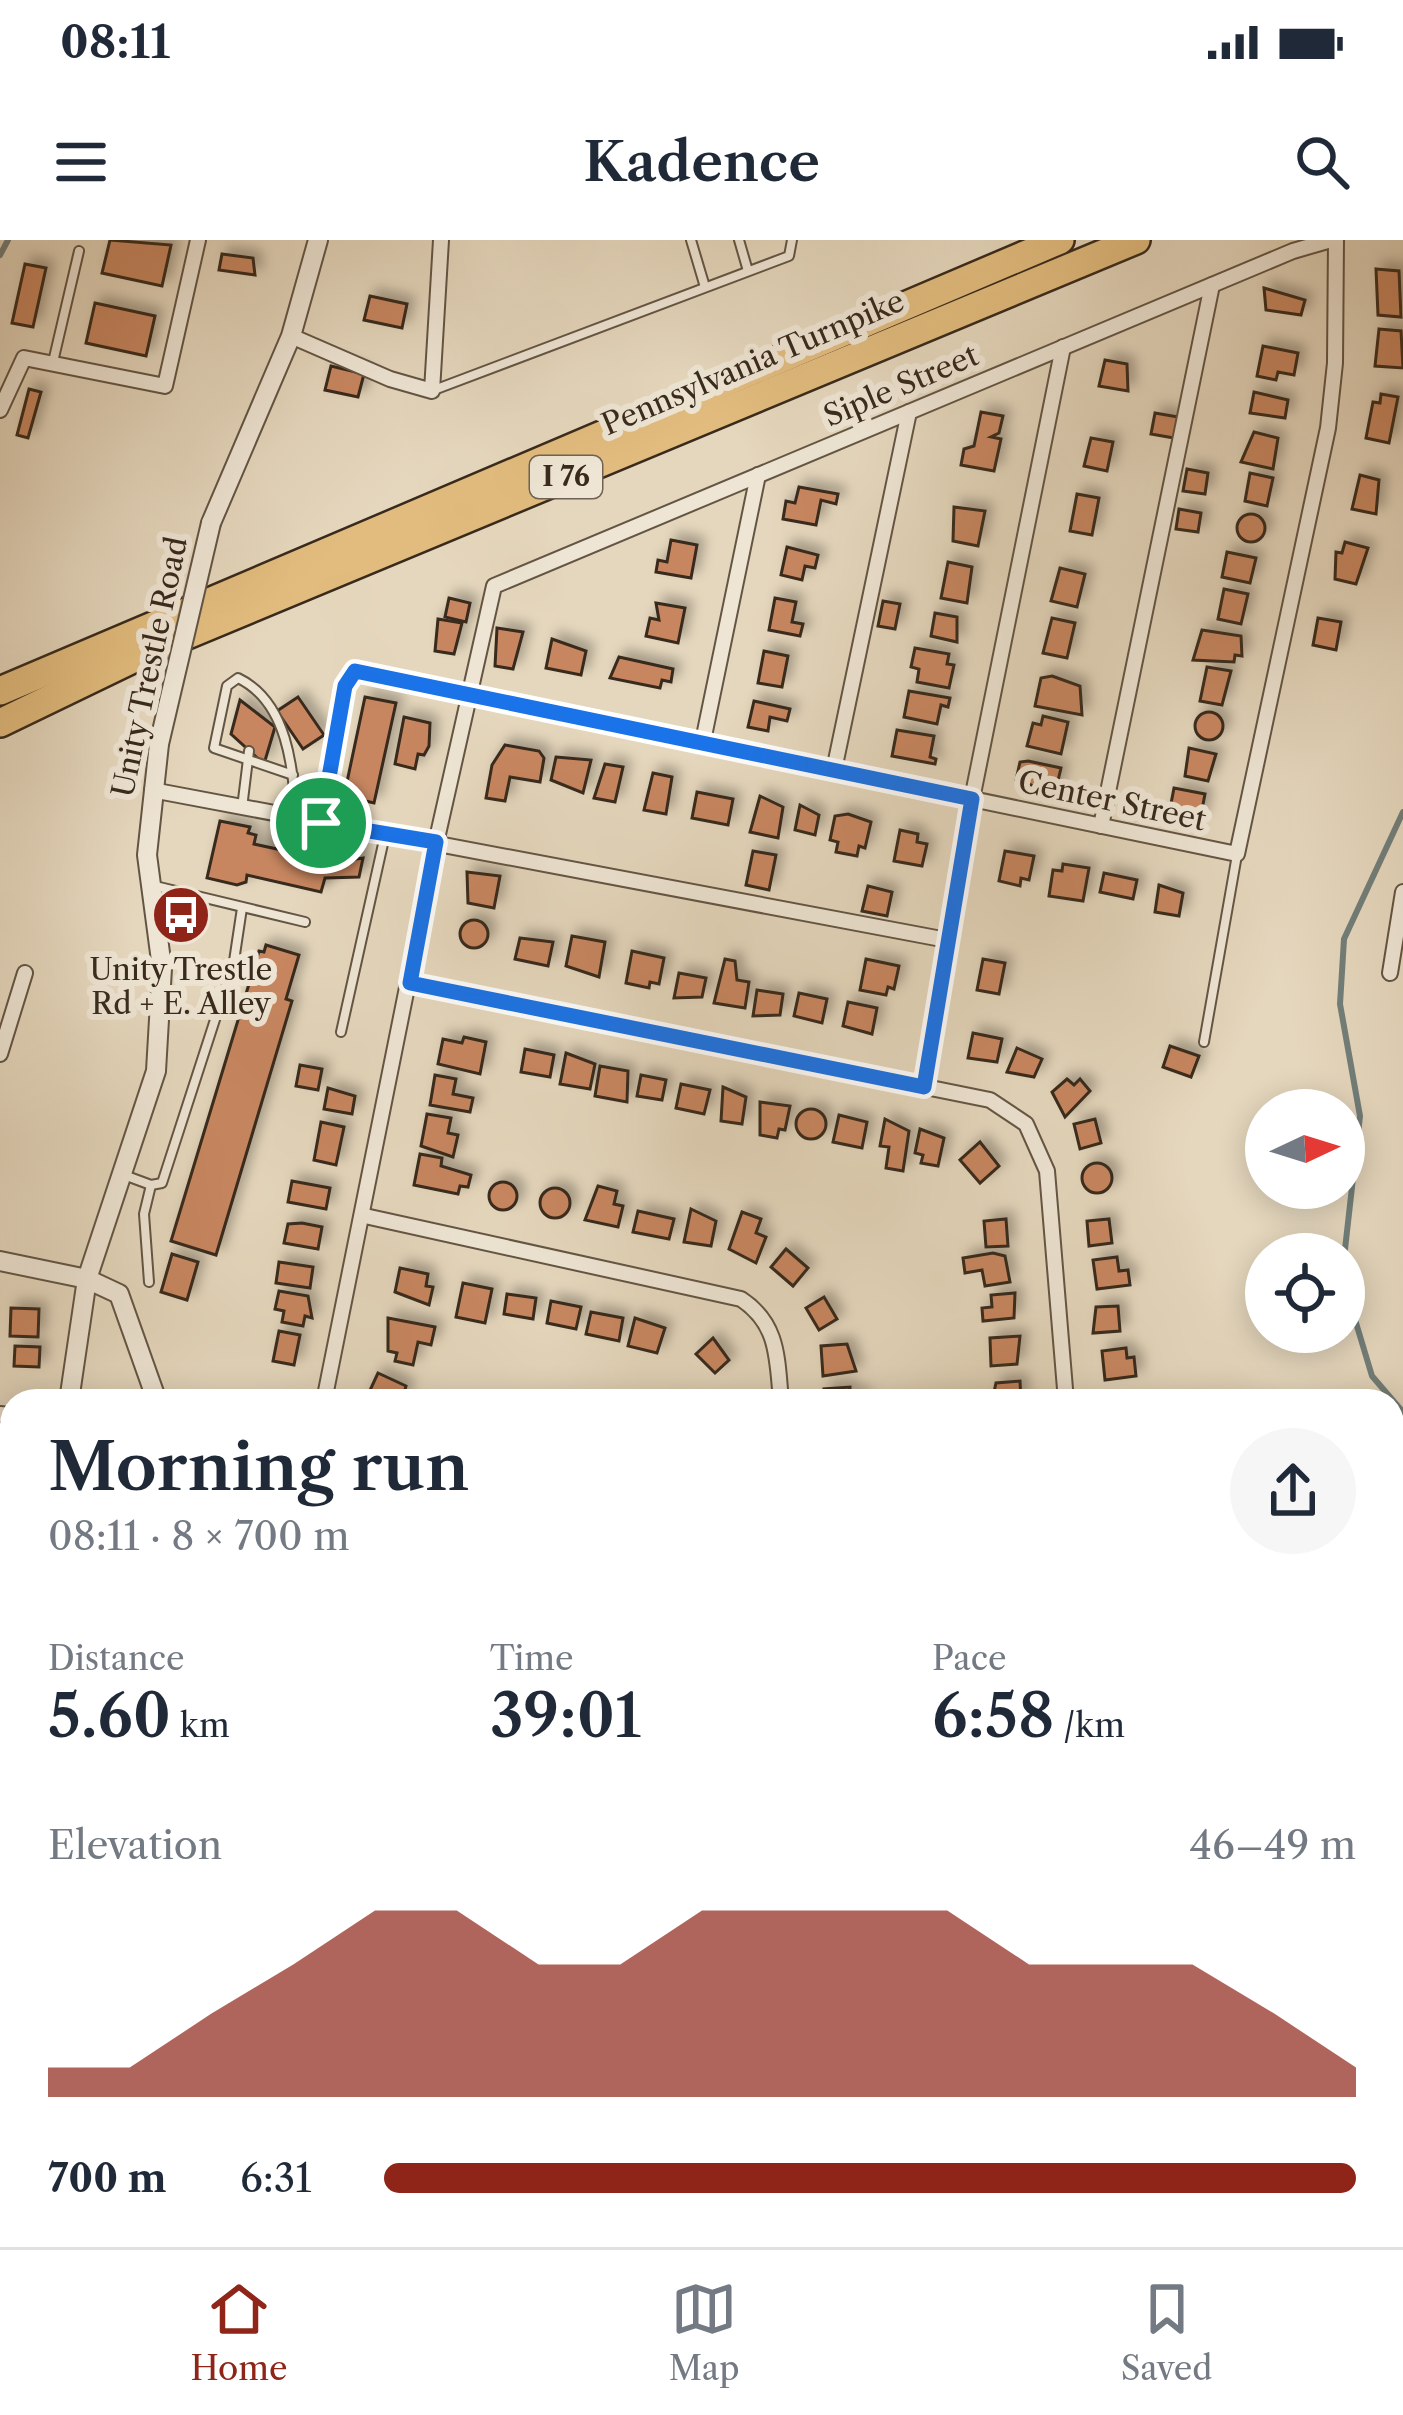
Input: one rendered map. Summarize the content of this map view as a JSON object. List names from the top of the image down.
{
  "streets": {
    "highway": ["Pennsylvania Turnpike", "I 76"],
    "street": ["Siple Street", "Unity Trestle Road", "Center Street"]
  },
  "crossings": [
    ["Siple Street", "Center Street"]
  ],
  "places": {
    "bus stop": ["Unity Trestle Rd + E. Alley"]
  },
  "north": "right",
  "page": {
    "status": "08:11",
    "header": "Kadence",
    "heading": ["Morning run", "08:11 · 8 × 700 m"],
    "stats": [
      ["Distance", "5.60 km"],
      ["Time", "39:01"],
      ["Pace", "6:58 /km"]
    ],
    "chart": ["Elevation", "46–49 m"],
    "list": [
      {
        "name": "700 m",
        "note": "6:31"
      }
    ],
    "tabs": ["Home", "Map", "Saved"]
  }
}
